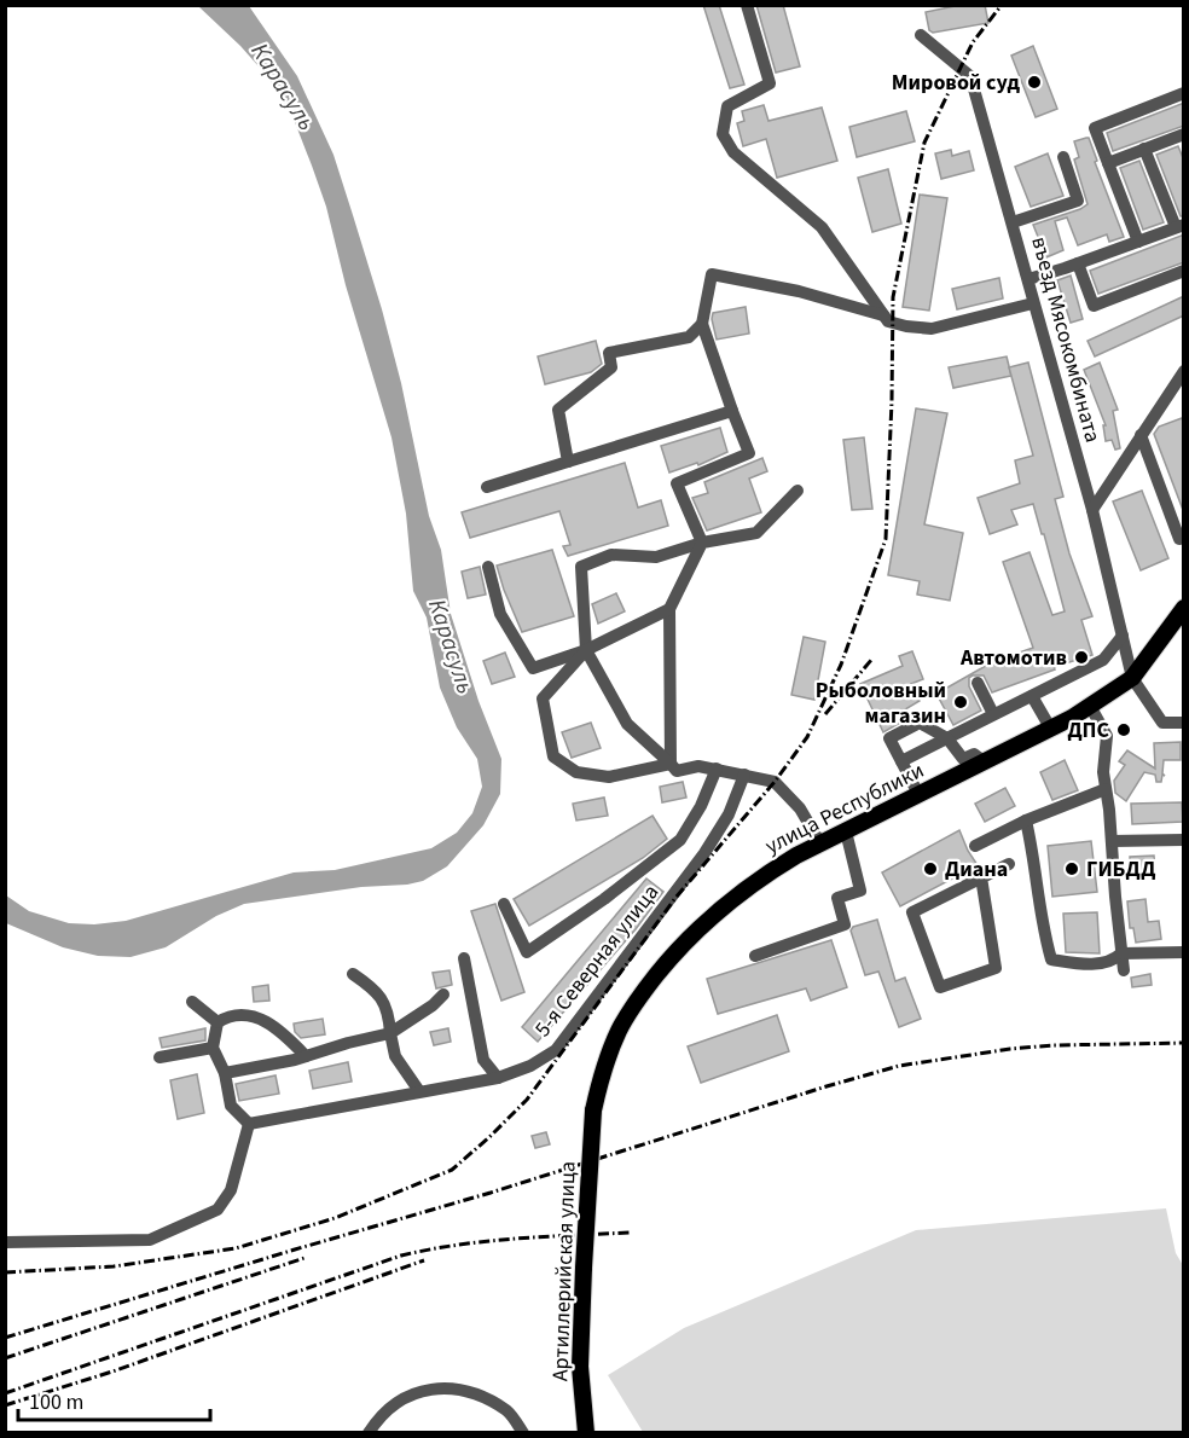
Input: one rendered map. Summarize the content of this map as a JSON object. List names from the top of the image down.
{
  "streets": {
    "main road": ["улица Республики", "Артиллерийская улица"],
    "street": ["въезд Мясокомбината", "5-я Северная улица"]
  },
  "crossings": [
    ["въезд Мясокомбината", "улица Республики"],
    ["улица Республики", "Артиллерийская улица"]
  ],
  "water": ["Карасуль"],
  "places": [
    "Мировой суд",
    "Автомотив",
    "Рыболовный магазин",
    "ДПС",
    "Диана",
    "ГИБДД"
  ],
  "scale_bar": "100 m"
}
